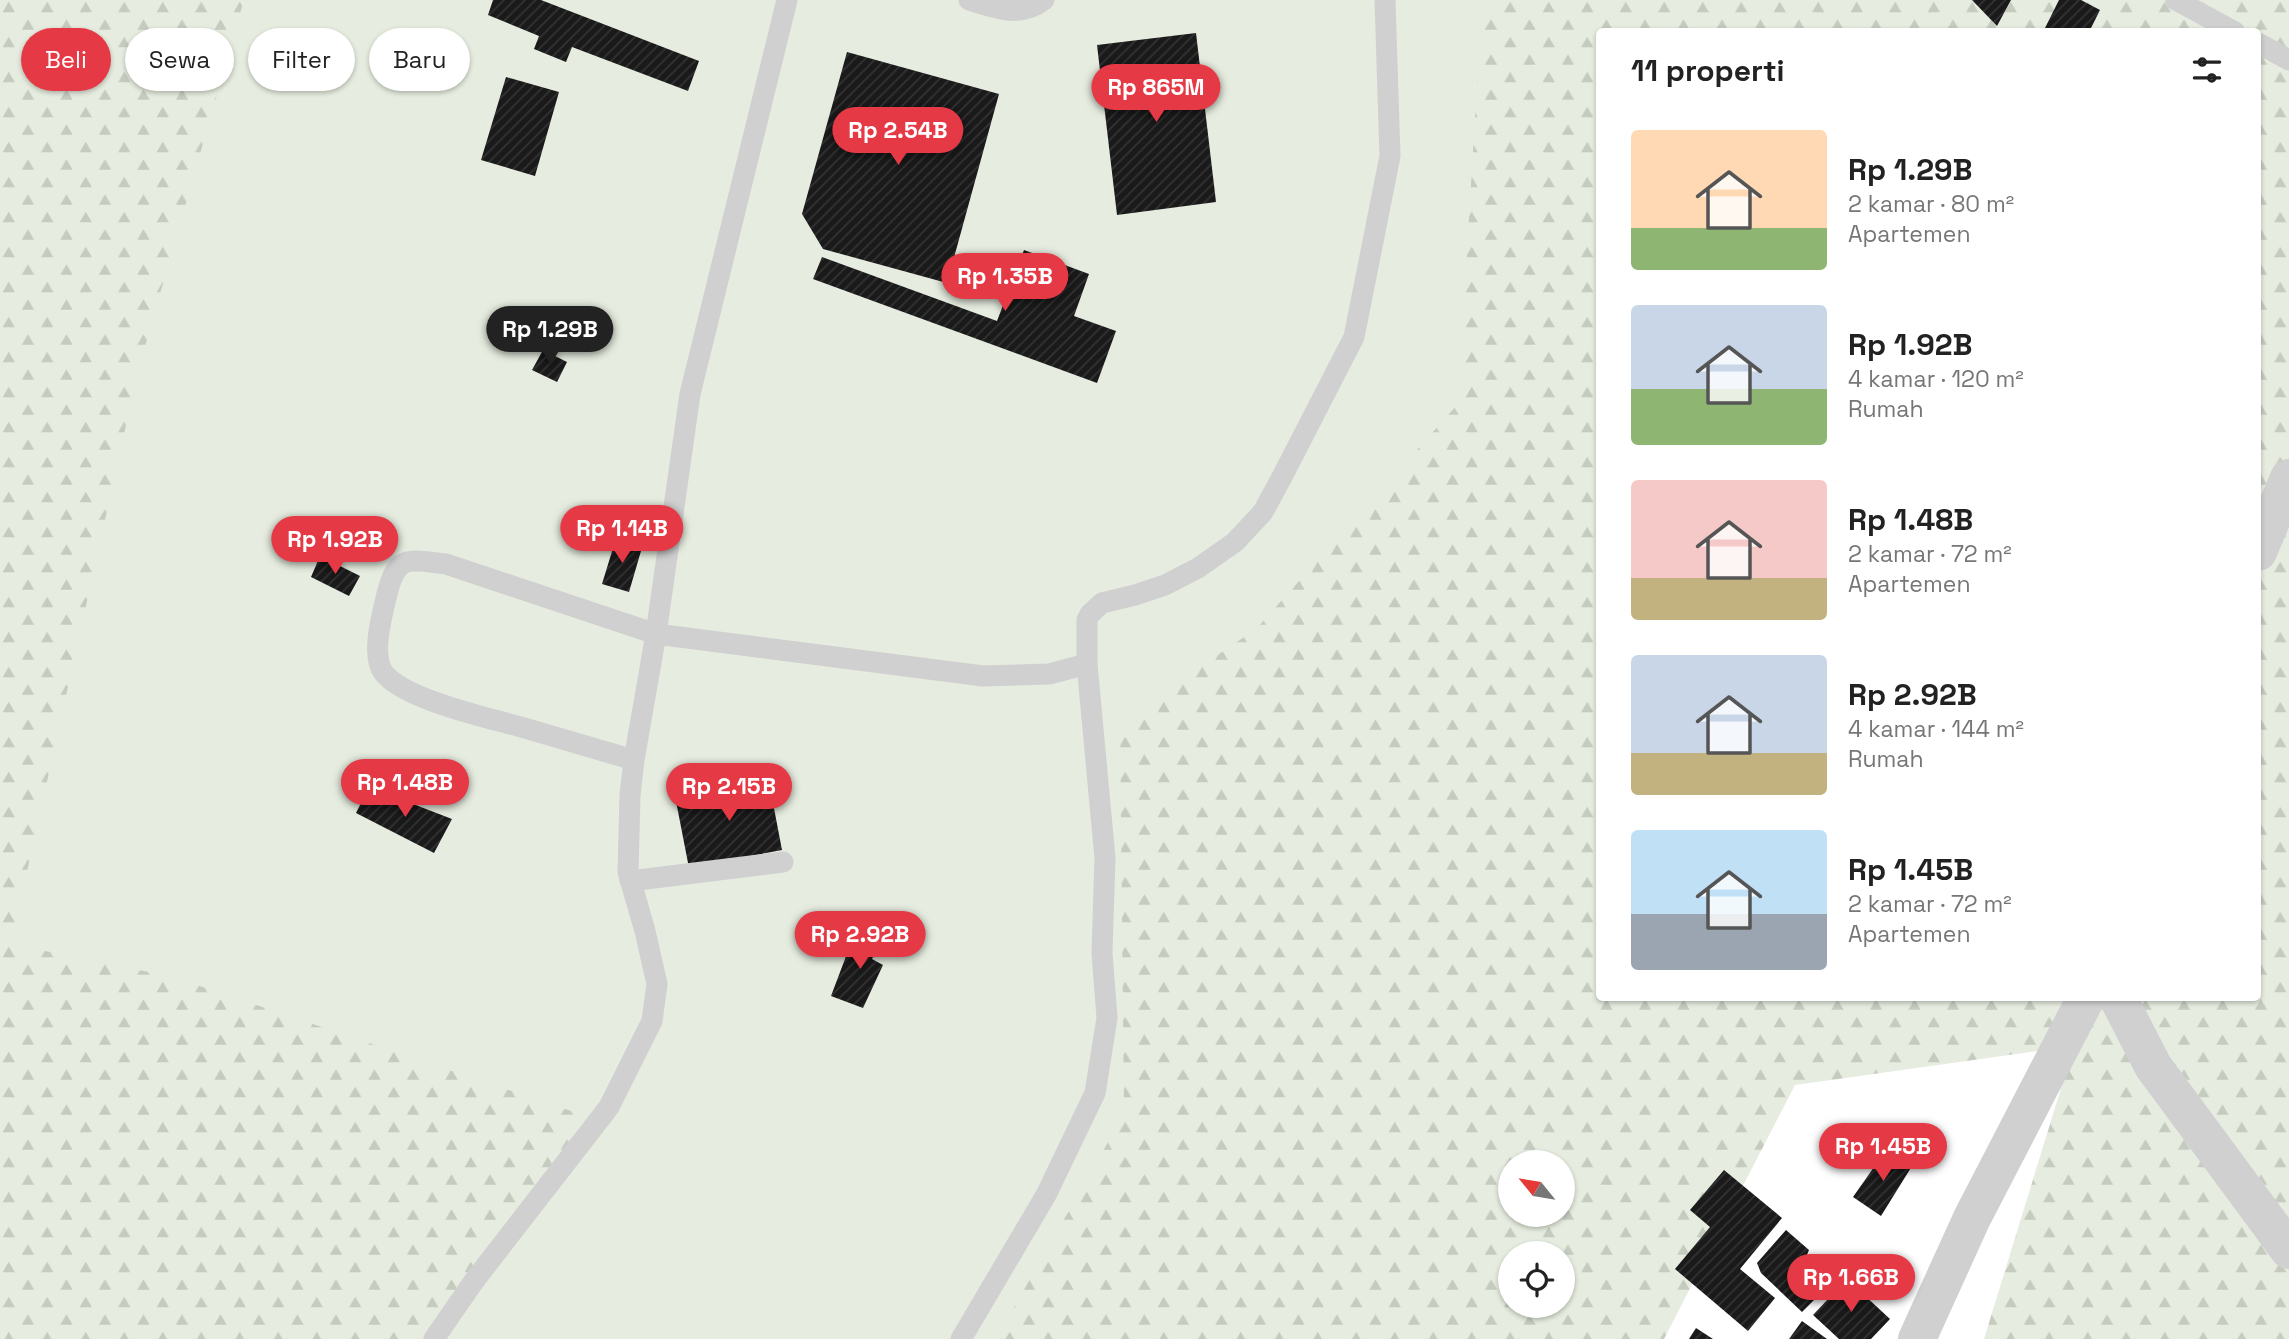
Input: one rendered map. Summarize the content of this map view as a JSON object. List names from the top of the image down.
{
  "north": "top left",
  "page": {
    "chip": [
      "Beli",
      "Sewa",
      "Filter",
      "Baru"
    ],
    "heading": "11 properti",
    "price": [
      "Rp 865M",
      "Rp 2.54B",
      "Rp 1.35B",
      "Rp 1.29B",
      "Rp 1.14B",
      "Rp 1.92B",
      "Rp 1.48B",
      "Rp 2.15B",
      "Rp 2.92B",
      "Rp 1.45B",
      "Rp 1.66B"
    ],
    "list": [
      {
        "name": "Rp 1.29B",
        "note": "2 kamar · 80 m² · Apartemen"
      },
      {
        "name": "Rp 1.92B",
        "note": "4 kamar · 120 m² · Rumah"
      },
      {
        "name": "Rp 1.48B",
        "note": "2 kamar · 72 m² · Apartemen"
      },
      {
        "name": "Rp 2.92B",
        "note": "4 kamar · 144 m² · Rumah"
      },
      {
        "name": "Rp 1.45B",
        "note": "2 kamar · 72 m² · Apartemen"
      }
    ]
  }
}
